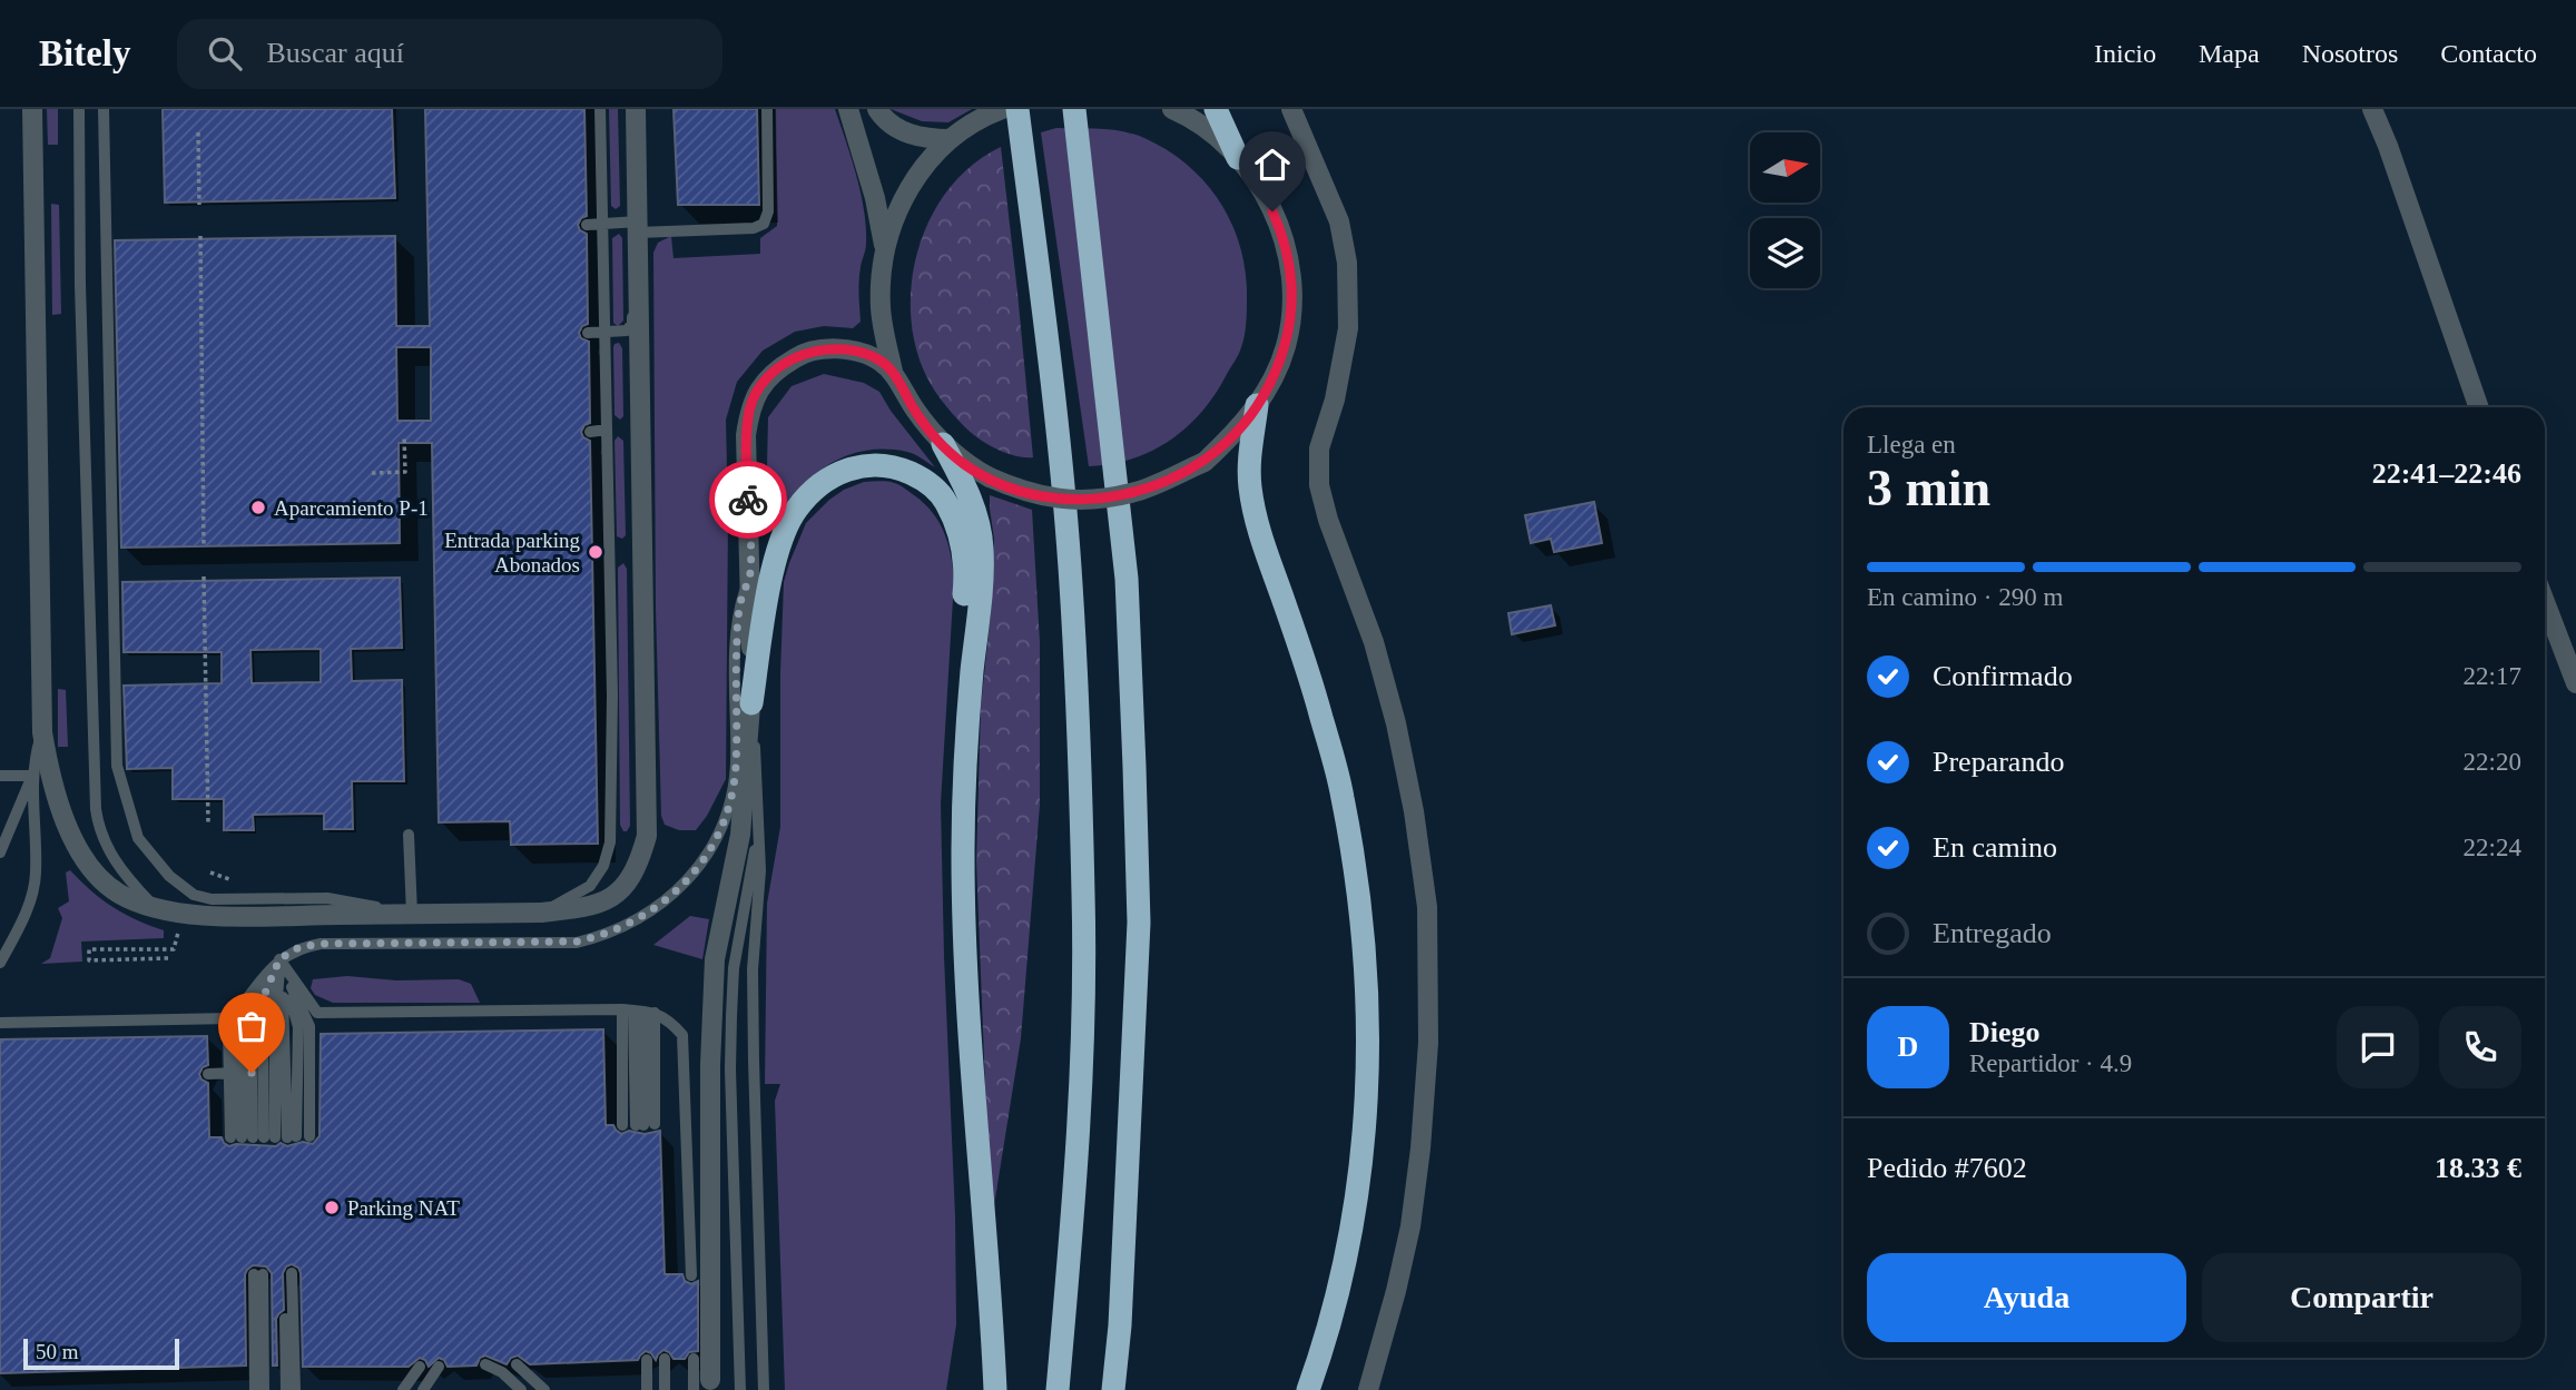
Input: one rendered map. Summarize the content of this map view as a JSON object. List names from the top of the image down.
{
  "places": ["Aparcamiento P-1", "Entrada parking Abonados", "Parking NAT"],
  "scale_bar": "50 m",
  "north": "right",
  "page": {
    "header": "Bitely",
    "search": "Buscar aquí",
    "nav": [
      "Inicio",
      "Mapa",
      "Nosotros",
      "Contacto"
    ],
    "heading": ["3 min", "Llega en", "22:41–22:46"],
    "panel": [
      "Diego",
      "Repartidor · 4.9",
      "Pedido #7602",
      "18.33 €"
    ],
    "bar": "En camino · 290 m",
    "list": [
      ["Confirmado", "22:17"],
      ["Preparando", "22:20"],
      ["En camino", "22:24"],
      "Entregado"
    ],
    "round": "D",
    "buttons": ["Ayuda", "Compartir"],
    "scale": "50 m"
  }
}
